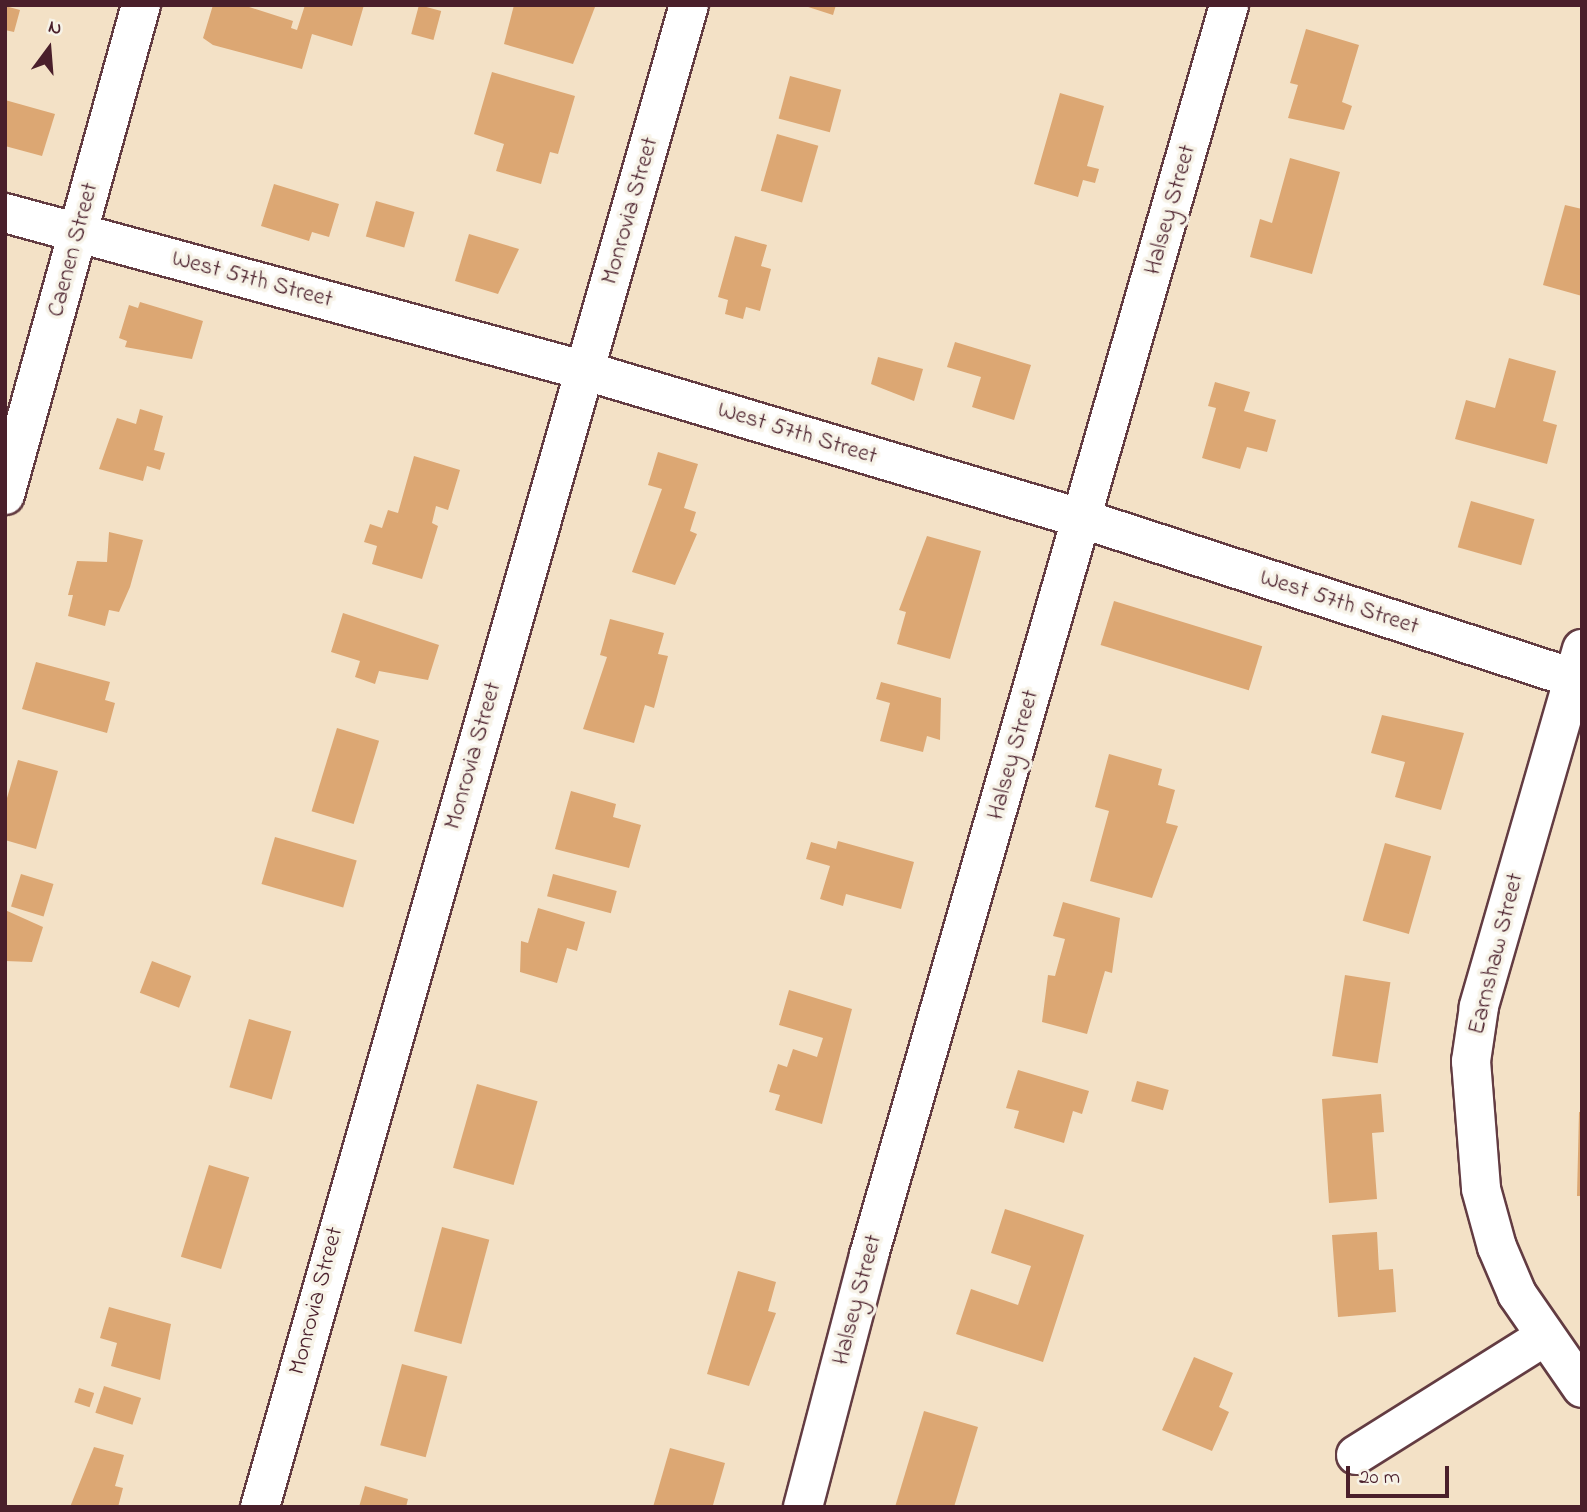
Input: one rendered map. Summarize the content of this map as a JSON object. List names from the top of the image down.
{
  "streets": {
    "street": [
      "Halsey Street",
      "Monrovia Street",
      "Caenen Street",
      "West 57th Street",
      "Earnshaw Street"
    ]
  },
  "crossings": [
    ["Halsey Street", "West 57th Street"],
    ["Monrovia Street", "West 57th Street"],
    ["Caenen Street", "West 57th Street"],
    ["West 57th Street", "Earnshaw Street"]
  ],
  "scale_bar": "20 m",
  "north": "top"
}
